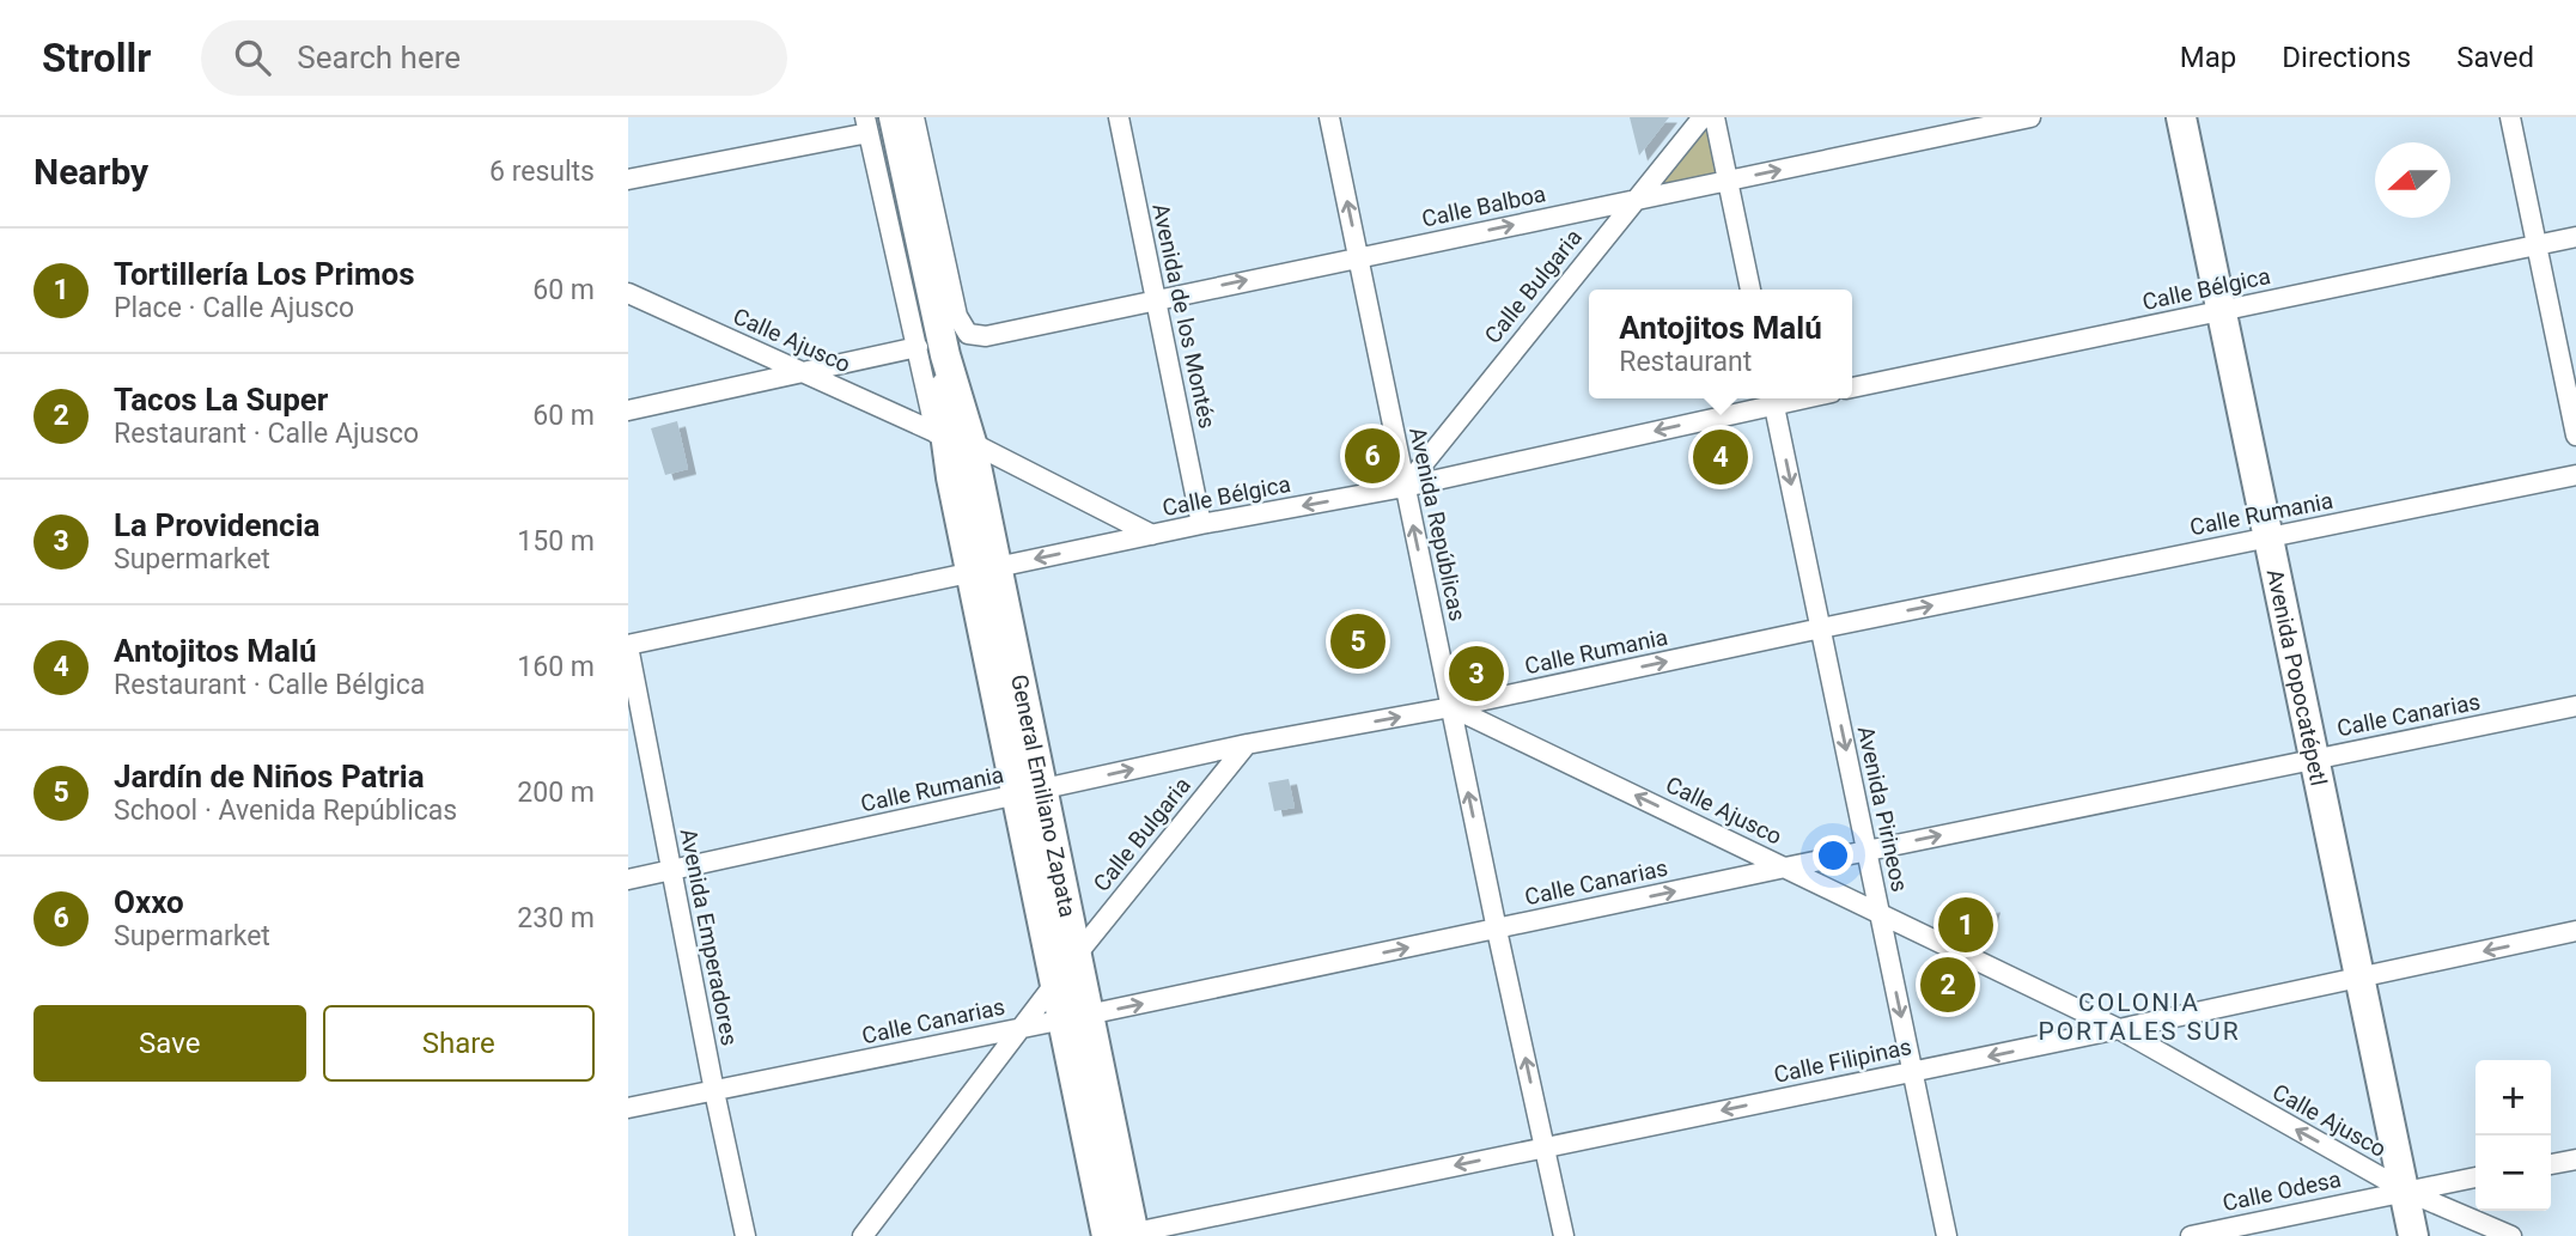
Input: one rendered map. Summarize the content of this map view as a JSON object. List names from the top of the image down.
{
  "streets": {
    "main road": ["Avenida Popocatépetl", "General Emiliano Zapata"],
    "street": [
      "Calle Balboa",
      "Calle Bulgaria",
      "Calle Bélgica",
      "Avenida de los Montés",
      "Calle Ajusco",
      "Calle Rumania",
      "Avenida Repúblicas",
      "Calle Canarias",
      "Avenida Pirineos",
      "Avenida Emperadores",
      "Calle Filipinas",
      "Calle Odesa"
    ]
  },
  "crossings": [
    ["Calle Balboa", "Calle Bulgaria"],
    ["Calle Balboa", "Avenida de los Montés"],
    ["Calle Balboa", "Avenida Repúblicas"],
    ["Calle Balboa", "General Emiliano Zapata"],
    ["Calle Bulgaria", "Calle Bélgica"],
    ["Calle Bulgaria", "Calle Rumania"],
    ["Calle Bulgaria", "Avenida Repúblicas"],
    ["Calle Bulgaria", "Calle Canarias"],
    ["Calle Bulgaria", "General Emiliano Zapata"],
    ["Calle Bélgica", "Avenida de los Montés"],
    ["Calle Bélgica", "Avenida Repúblicas"],
    ["Calle Bélgica", "Avenida Popocatépetl"],
    ["Calle Bélgica", "General Emiliano Zapata"],
    ["Calle Bélgica", "Avenida Pirineos"],
    ["Calle Bélgica", "Avenida Emperadores"],
    ["Calle Ajusco", "Calle Rumania"],
    ["Calle Ajusco", "Avenida Repúblicas"],
    ["Calle Ajusco", "Avenida Popocatépetl"],
    ["Calle Ajusco", "Calle Canarias"],
    ["Calle Ajusco", "General Emiliano Zapata"],
    ["Calle Ajusco", "Avenida Pirineos"],
    ["Calle Ajusco", "Calle Filipinas"],
    ["Calle Ajusco", "Calle Odesa"],
    ["Calle Rumania", "Avenida Repúblicas"],
    ["Calle Rumania", "Avenida Popocatépetl"],
    ["Calle Rumania", "General Emiliano Zapata"],
    ["Calle Rumania", "Avenida Pirineos"],
    ["Calle Rumania", "Avenida Emperadores"],
    ["Avenida Repúblicas", "Calle Canarias"],
    ["Avenida Repúblicas", "Calle Filipinas"],
    ["Avenida Popocatépetl", "Calle Canarias"],
    ["Avenida Popocatépetl", "Calle Filipinas"],
    ["Avenida Popocatépetl", "Calle Odesa"],
    ["Calle Canarias", "General Emiliano Zapata"],
    ["Calle Canarias", "Avenida Pirineos"],
    ["Calle Canarias", "Avenida Emperadores"],
    ["General Emiliano Zapata", "Calle Filipinas"],
    ["Avenida Pirineos", "Calle Filipinas"]
  ],
  "one_way": [
    "Calle Balboa",
    "Calle Bélgica",
    "Calle Ajusco",
    "Calle Rumania",
    "Avenida Repúblicas",
    "Calle Canarias",
    "Avenida Pirineos",
    "Calle Filipinas"
  ],
  "districts": ["COLONIA PORTALES SUR"],
  "north": "left",
  "page": {
    "header": "Strollr",
    "search": "Search here",
    "nav": ["Map", "Directions", "Saved"],
    "heading": ["Nearby", "6 results"],
    "list": [
      {
        "mark": "1",
        "name": "Tortillería Los Primos",
        "note": "Place · Calle Ajusco",
        "value": "60 m"
      },
      {
        "mark": "2",
        "name": "Tacos La Super",
        "note": "Restaurant · Calle Ajusco",
        "value": "60 m"
      },
      {
        "mark": "3",
        "name": "La Providencia",
        "note": "Supermarket",
        "value": "150 m"
      },
      {
        "mark": "4",
        "name": "Antojitos Malú",
        "note": "Restaurant · Calle Bélgica",
        "value": "160 m"
      },
      {
        "mark": "5",
        "name": "Jardín de Niños Patria",
        "note": "School · Avenida Repúblicas",
        "value": "200 m"
      },
      {
        "mark": "6",
        "name": "Oxxo",
        "note": "Supermarket",
        "value": "230 m"
      }
    ],
    "popup": ["Antojitos Malú", "Restaurant"],
    "pins": [
      "6",
      "4",
      "5",
      "3",
      "1",
      "2"
    ],
    "buttons": ["Save", "Share"],
    "map_buttons": ["+", "−"]
  }
}
